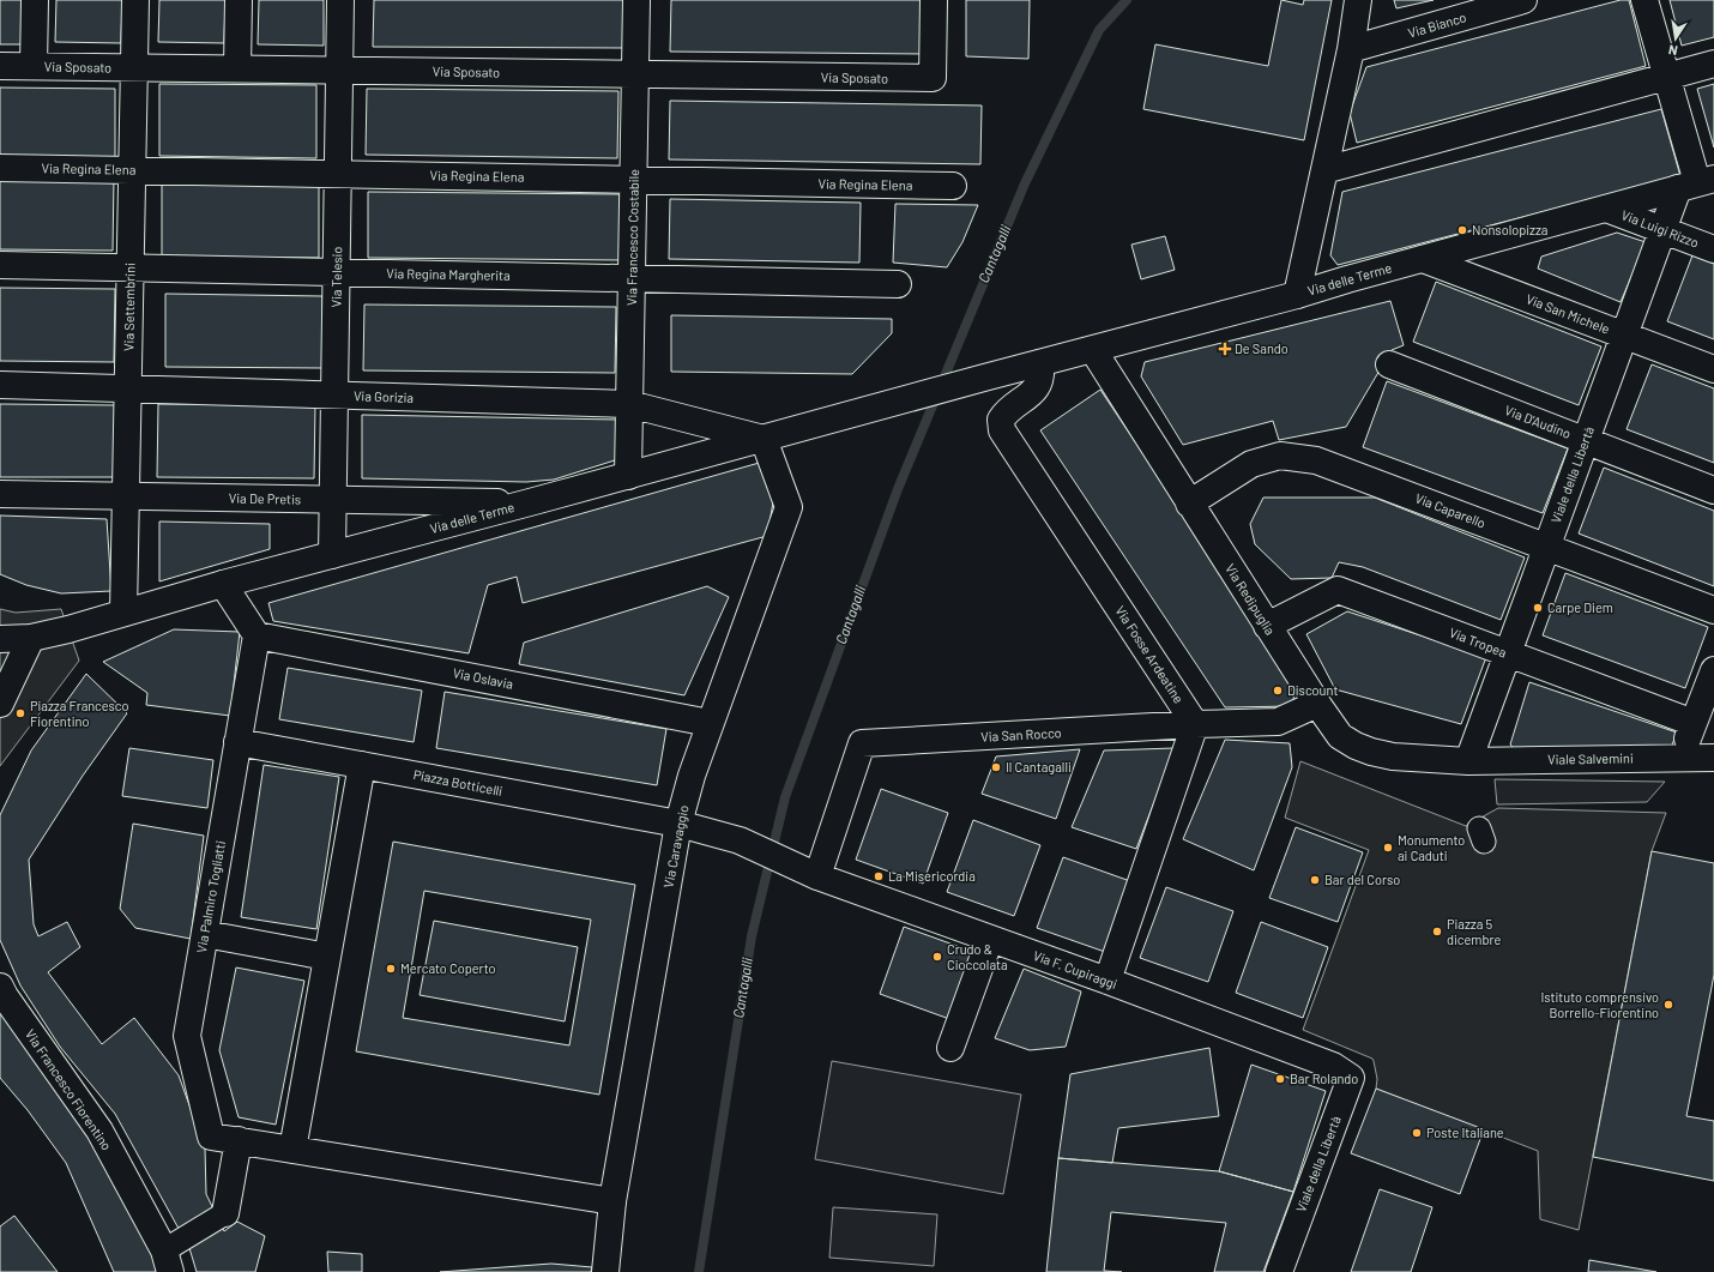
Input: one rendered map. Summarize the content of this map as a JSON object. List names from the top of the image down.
{
  "streets": {
    "street": [
      "Via Bianco",
      "Via Sposato",
      "Via Regina Elena",
      "Via Luigi Rizzo",
      "Via Francesco Costabile",
      "Via Regina Margherita",
      "Via Telesio",
      "Via delle Terme",
      "Via Settembrini",
      "Via San Michele",
      "Via Gorizia",
      "Via D'Audino",
      "Viale della Libertà",
      "Via De Pretis",
      "Via Caparello",
      "Via Redipuglia",
      "Via Tropea",
      "Via Fosse Ardeatine",
      "Via Oslavia",
      "Via San Rocco",
      "Viale Salvemini",
      "Piazza Botticelli",
      "Via Caravaggio",
      "Via Palmiro Togliatti",
      "Via F. Cupiraggi",
      "Via Francesco Fiorentino"
    ]
  },
  "crossings": [
    ["Via Sposato", "Via Francesco Costabile"],
    ["Via Sposato", "Via Telesio"],
    ["Via Sposato", "Via Settembrini"],
    ["Via Regina Elena", "Via Francesco Costabile"],
    ["Via Regina Elena", "Via Telesio"],
    ["Via Regina Elena", "Via Settembrini"],
    ["Via Luigi Rizzo", "Via delle Terme"],
    ["Via Luigi Rizzo", "Viale della Libertà"],
    ["Via Francesco Costabile", "Via Regina Margherita"],
    ["Via Francesco Costabile", "Via delle Terme"],
    ["Via Francesco Costabile", "Via Gorizia"],
    ["Via Regina Margherita", "Via Telesio"],
    ["Via Regina Margherita", "Via Settembrini"],
    ["Via Telesio", "Via delle Terme"],
    ["Via Telesio", "Via Gorizia"],
    ["Via Telesio", "Via De Pretis"],
    ["Via delle Terme", "Via Settembrini"],
    ["Via delle Terme", "Via San Michele"],
    ["Via delle Terme", "Via Gorizia"],
    ["Via delle Terme", "Viale della Libertà"],
    ["Via delle Terme", "Via De Pretis"],
    ["Via delle Terme", "Via Redipuglia"],
    ["Via delle Terme", "Via Fosse Ardeatine"],
    ["Via delle Terme", "Via Caravaggio"],
    ["Via Settembrini", "Via Gorizia"],
    ["Via Settembrini", "Via De Pretis"],
    ["Via San Michele", "Viale della Libertà"],
    ["Via Gorizia", "Via Caravaggio"],
    ["Via D'Audino", "Viale della Libertà"],
    ["Viale della Libertà", "Via Caparello"],
    ["Viale della Libertà", "Via Redipuglia"],
    ["Viale della Libertà", "Via Tropea"],
    ["Viale della Libertà", "Viale Salvemini"],
    ["Viale della Libertà", "Via F. Cupiraggi"],
    ["Via Caparello", "Via Redipuglia"],
    ["Via Redipuglia", "Via Tropea"],
    ["Via Redipuglia", "Via San Rocco"],
    ["Via Redipuglia", "Viale Salvemini"],
    ["Via Fosse Ardeatine", "Via San Rocco"],
    ["Via Oslavia", "Via Caravaggio"],
    ["Via Oslavia", "Via Palmiro Togliatti"],
    ["Via San Rocco", "Via F. Cupiraggi"],
    ["Piazza Botticelli", "Via Caravaggio"],
    ["Piazza Botticelli", "Via Palmiro Togliatti"],
    ["Piazza Botticelli", "Via F. Cupiraggi"],
    ["Via Caravaggio", "Via Palmiro Togliatti"]
  ],
  "water": ["Cantagalli"],
  "places": {
    "other": [
      "Nonsolopizza",
      "Carpe Diem",
      "Discount",
      "Piazza Francesco Fiorentino",
      "Il Cantagalli",
      "Monumento ai Caduti",
      "La Misericordia",
      "Bar del Corso",
      "Piazza 5 dicembre",
      "Crudo & Cioccolata",
      "Mercato Coperto",
      "Istituto comprensivo Borrello-Fiorentino",
      "Bar Rolando",
      "Poste Italiane"
    ],
    "health": ["De Sando"]
  },
  "north": "bottom"
}
